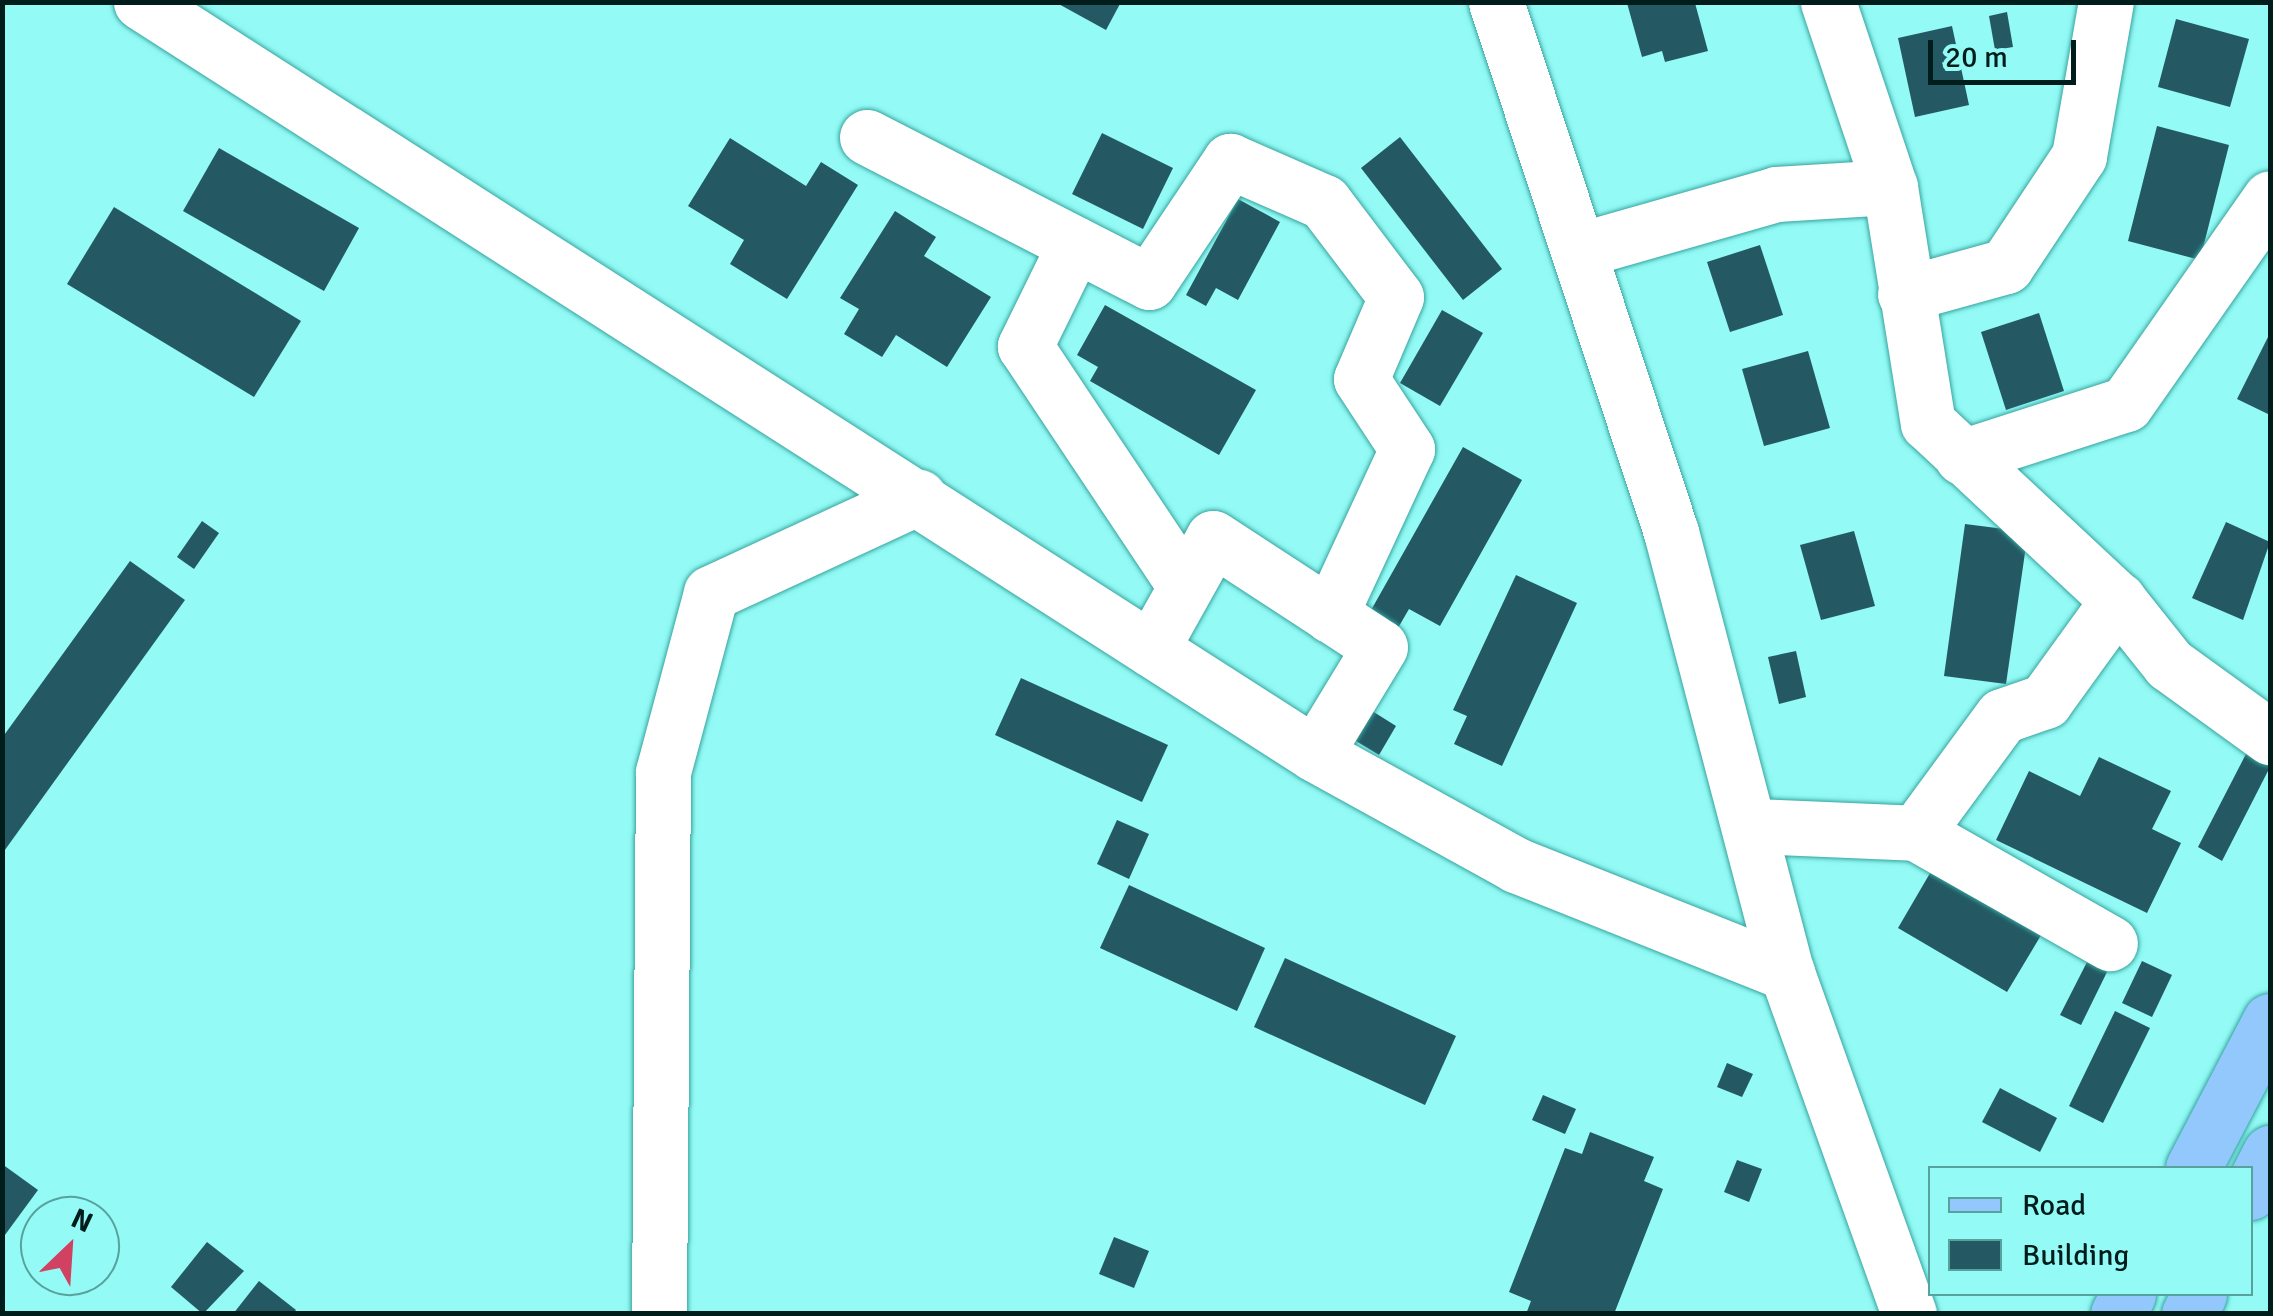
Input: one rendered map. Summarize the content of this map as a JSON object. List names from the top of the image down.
{
  "legend": ["Road", "Building"],
  "scale_bar": "20 m",
  "north": "top right"
}
